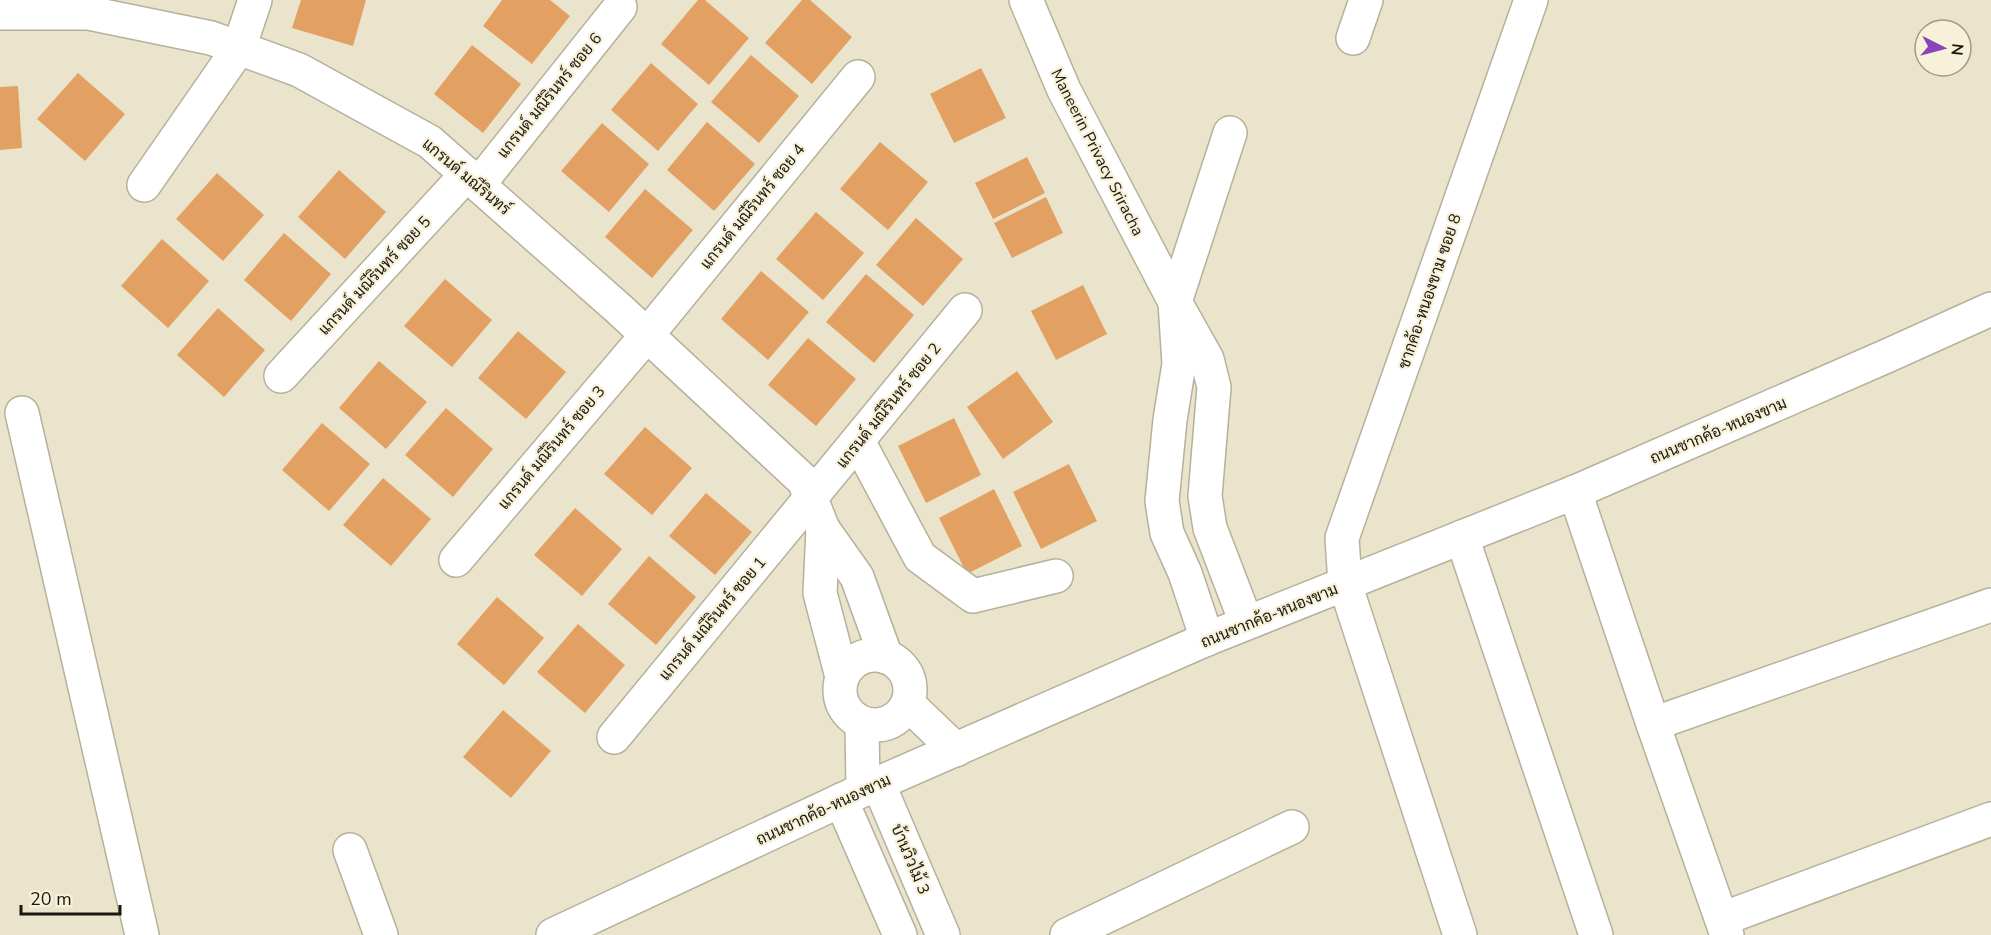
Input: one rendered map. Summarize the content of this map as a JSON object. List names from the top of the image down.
{
  "streets": {
    "street": [
      "แกรนด์ มณีรินทร์ ซอย 6",
      "Maneerin Privacy Sriracha",
      "แกรนด์ มณีรินทร์",
      "แกรนด์ มณีรินทร์ ซอย 4",
      "แกรนด์ มณีรินทร์ ซอย 5",
      "ชากค้อ-หนองขาม ซอย 8",
      "แกรนด์ มณีรินทร์ ซอย 2",
      "ถนนชากค้อ-หนองขาม",
      "แกรนด์ มณีรินทร์ ซอย 3",
      "แกรนด์ มณีรินทร์ ซอย 1",
      "บ้านวิวไม้ 3"
    ]
  },
  "crossings": [
    ["แกรนด์ มณีรินทร์ ซอย 6", "แกรนด์ มณีรินทร์"],
    ["แกรนด์ มณีรินทร์ ซอย 6", "แกรนด์ มณีรินทร์ ซอย 5"],
    ["Maneerin Privacy Sriracha", "ถนนชากค้อ-หนองขาม"],
    ["แกรนด์ มณีรินทร์", "แกรนด์ มณีรินทร์ ซอย 4"],
    ["แกรนด์ มณีรินทร์", "แกรนด์ มณีรินทร์ ซอย 5"],
    ["แกรนด์ มณีรินทร์", "แกรนด์ มณีรินทร์ ซอย 2"],
    ["แกรนด์ มณีรินทร์", "แกรนด์ มณีรินทร์ ซอย 3"],
    ["แกรนด์ มณีรินทร์", "แกรนด์ มณีรินทร์ ซอย 1"],
    ["แกรนด์ มณีรินทร์ ซอย 4", "แกรนด์ มณีรินทร์ ซอย 3"],
    ["ชากค้อ-หนองขาม ซอย 8", "ถนนชากค้อ-หนองขาม"],
    ["แกรนด์ มณีรินทร์ ซอย 2", "แกรนด์ มณีรินทร์ ซอย 1"],
    ["ถนนชากค้อ-หนองขาม", "บ้านวิวไม้ 3"]
  ],
  "scale_bar": "20 m",
  "north": "right"
}
